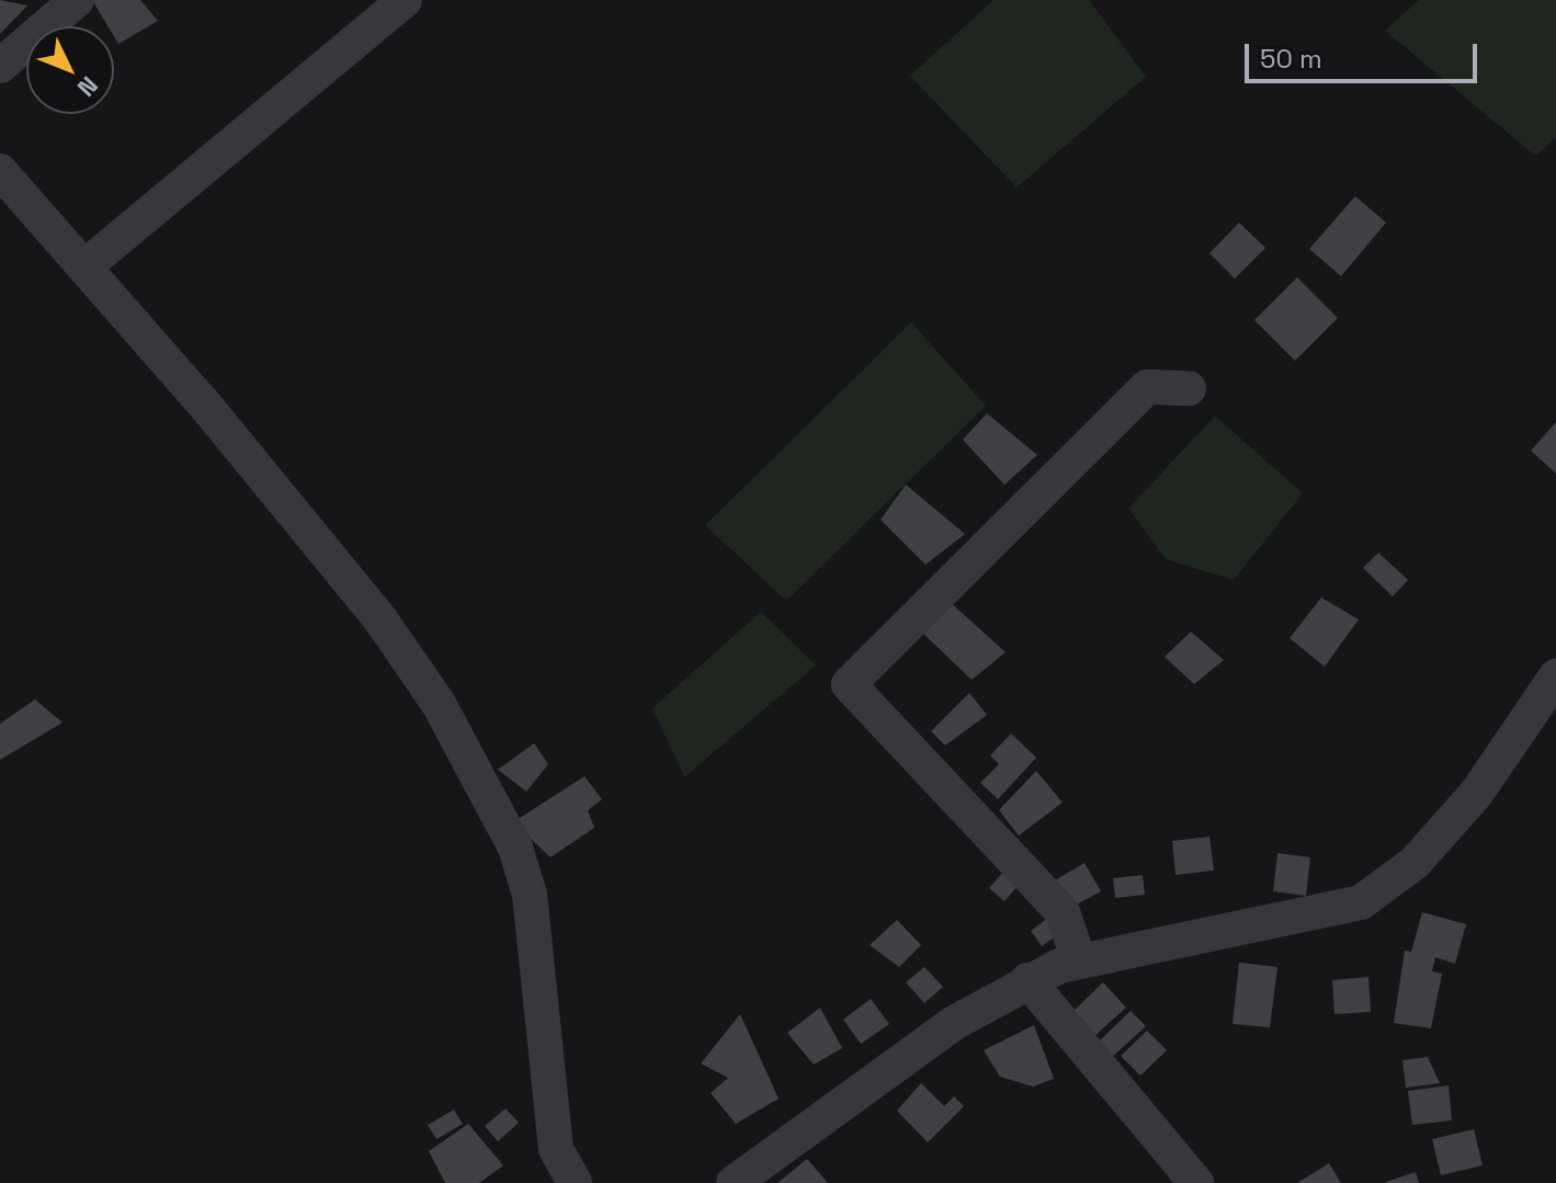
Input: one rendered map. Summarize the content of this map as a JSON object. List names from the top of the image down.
{
  "scale_bar": "50 m",
  "north": "bottom right"
}
